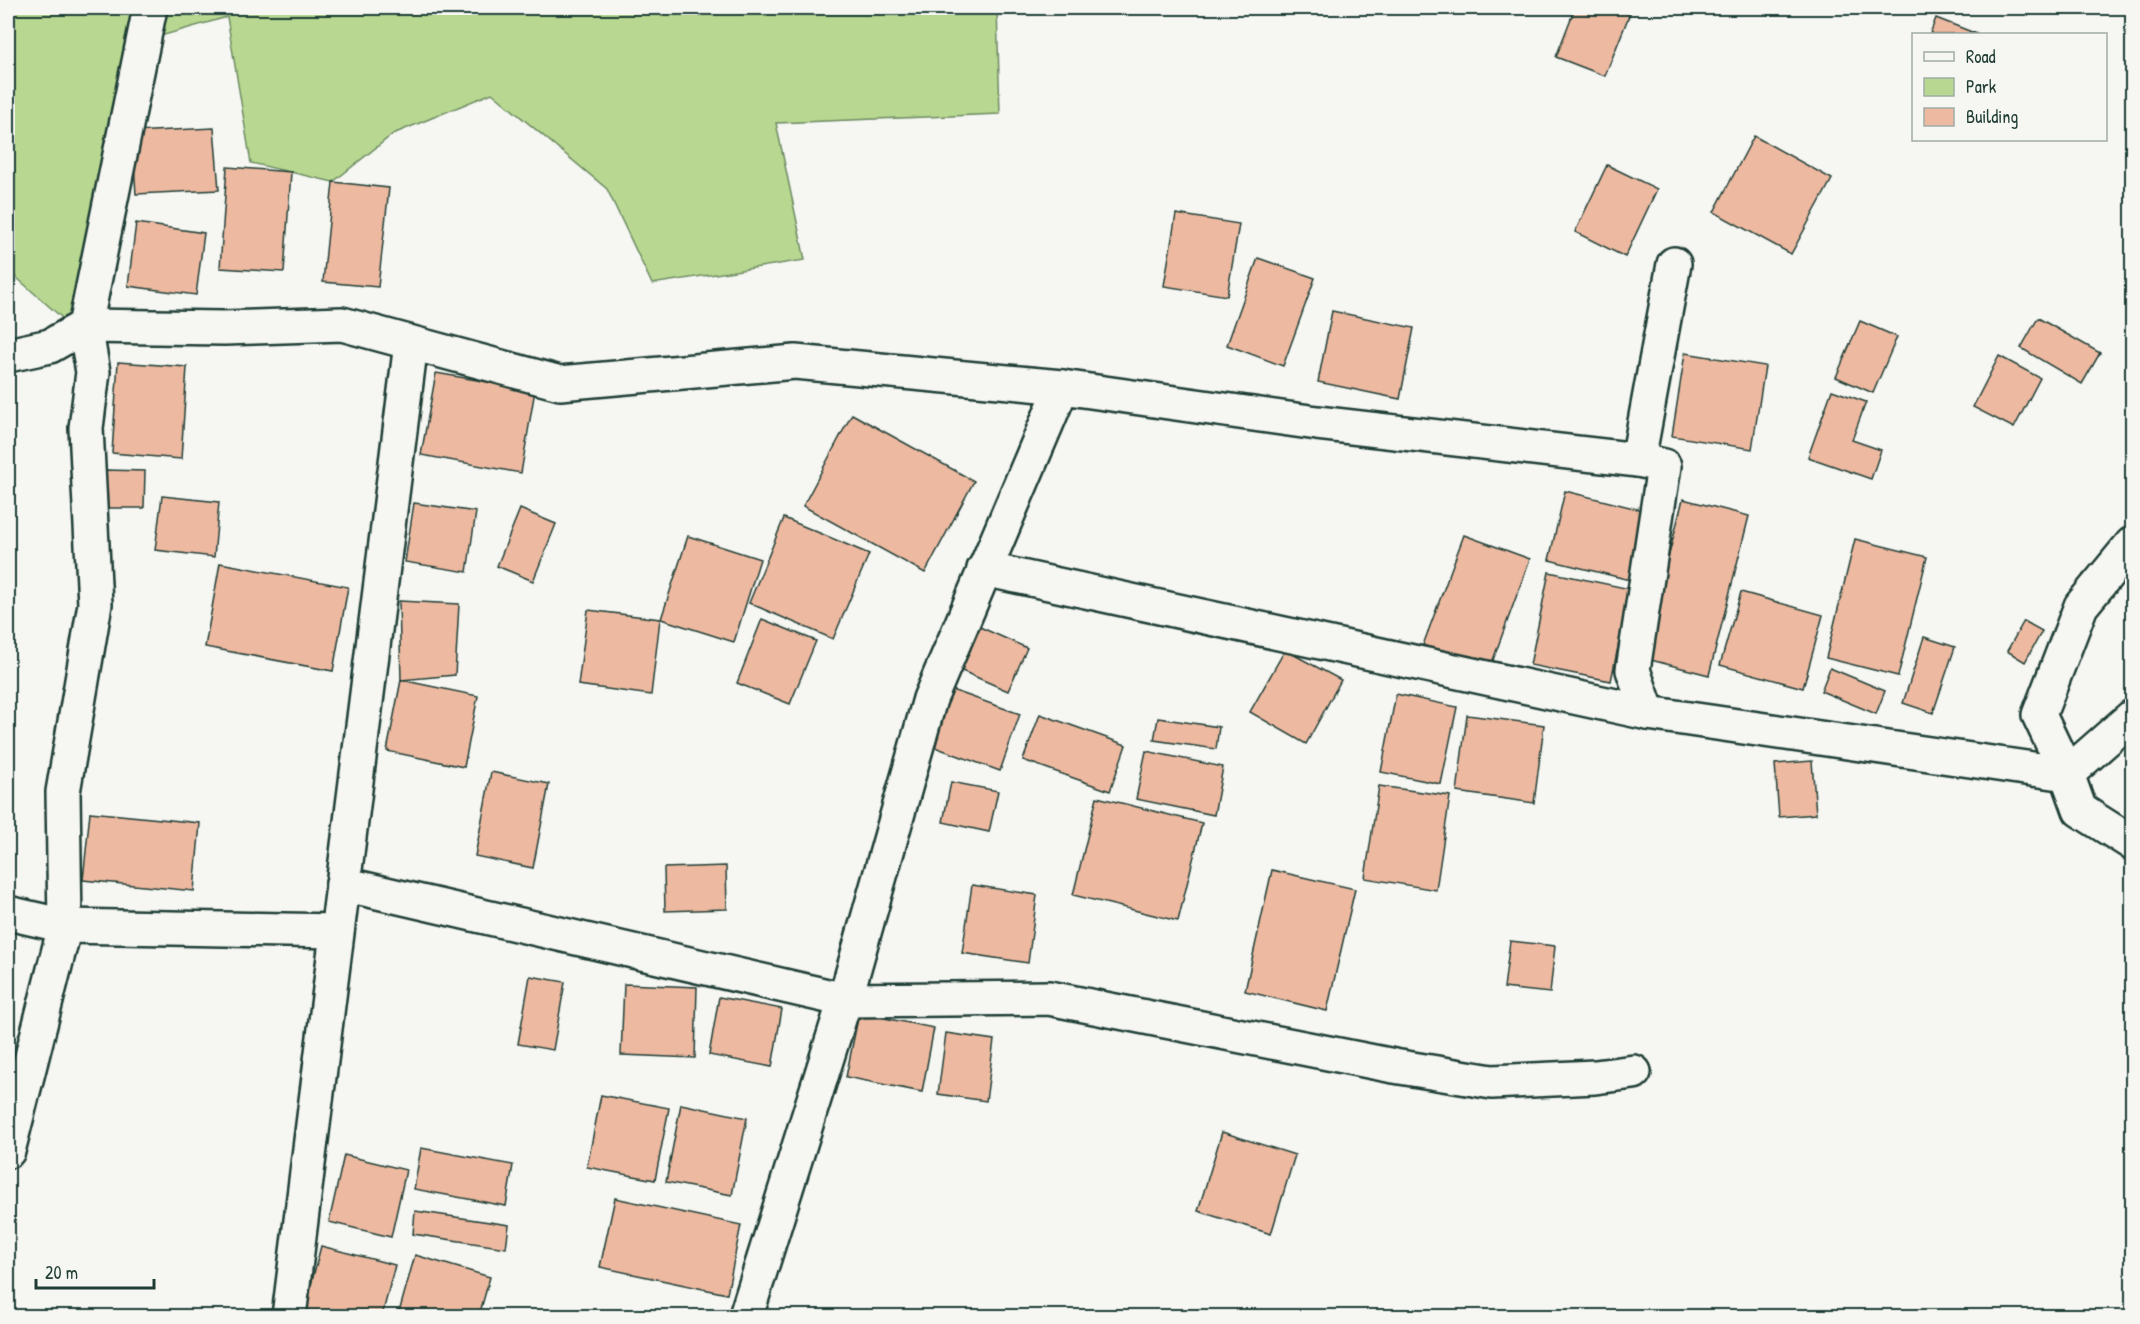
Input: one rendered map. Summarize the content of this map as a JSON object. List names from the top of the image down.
{
  "legend": ["Road", "Park", "Building"],
  "scale_bar": "20 m"
}
